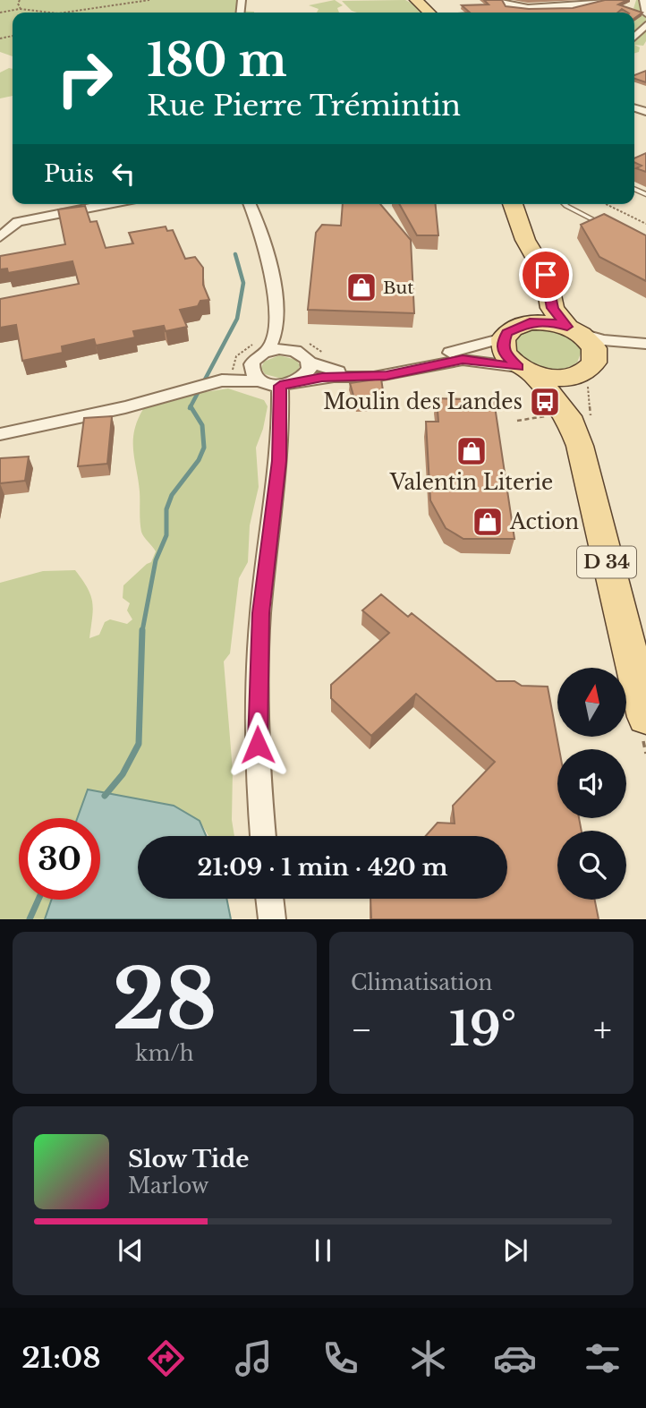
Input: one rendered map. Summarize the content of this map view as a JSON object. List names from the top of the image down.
{
  "streets": {
    "main road": ["D 34"]
  },
  "places": {
    "shop": ["But", "Valentin Literie", "Action"],
    "bus stop": ["Moulin des Landes"]
  },
  "north": "top",
  "page": {
    "turn": ["180 m", "Rue Pierre Trémintin"],
    "then": "Puis",
    "limit": "30",
    "trip": "21:09 · 1 min · 420 m",
    "tile": [
      ["28", "km/h"],
      "Climatisation"
    ],
    "heat": ["−", "19°", "+"],
    "song": ["Slow Tide", "Marlow"],
    "tabs": "21:08"
  }
}
